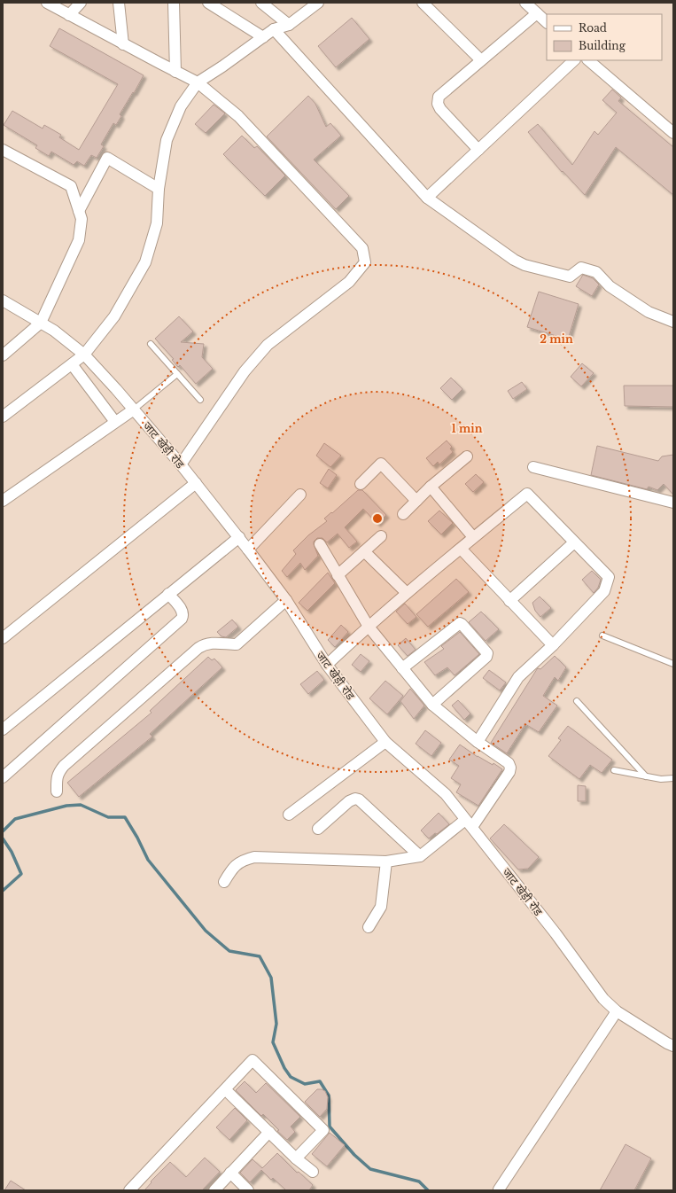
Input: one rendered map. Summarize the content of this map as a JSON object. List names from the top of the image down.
{
  "streets": {
    "street": ["जाट खेड़ी रोड"]
  },
  "legend": ["Road", "Building"],
  "rings": ["2 min", "1 min"]
}
